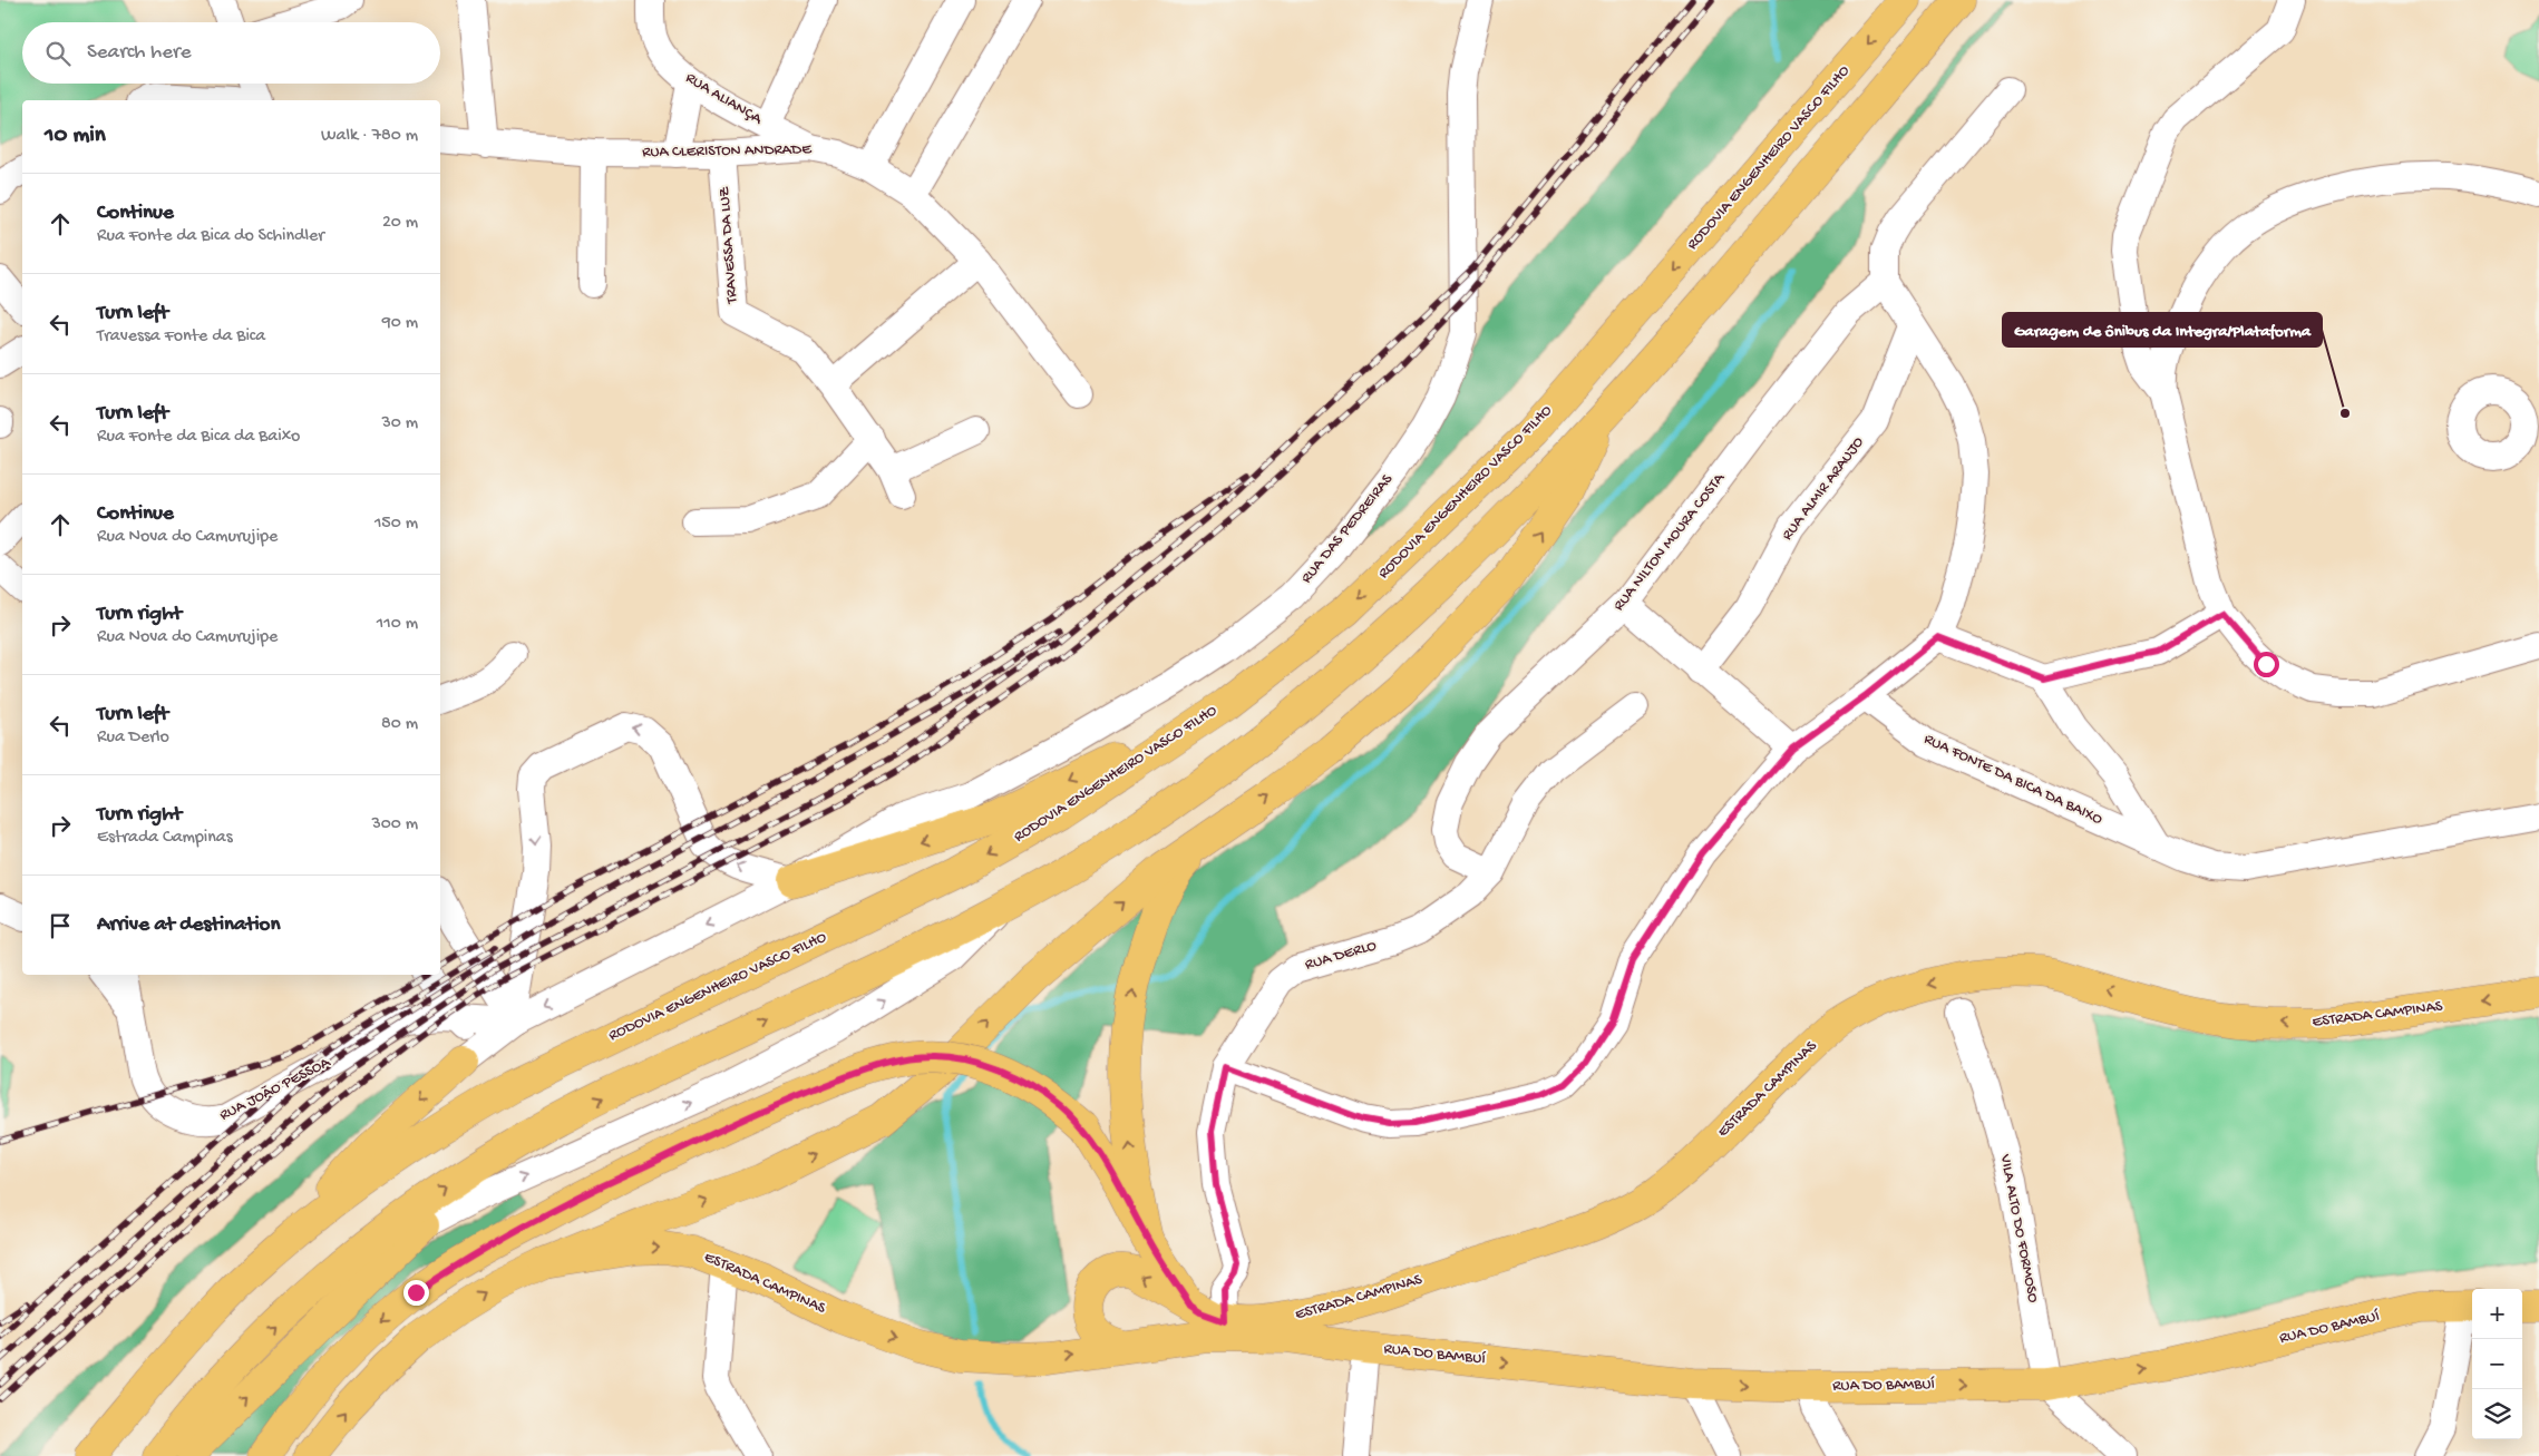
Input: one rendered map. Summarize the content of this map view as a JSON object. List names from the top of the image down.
{
  "streets": {
    "main road": ["RODOVIA ENGENHEIRO VASCO FILHO", "ESTRADA CAMPINAS", "RUA DO BAMBUÍ"],
    "street": [
      "RUA ALIANÇA",
      "RUA CLERISTON ANDRADE",
      "TRAVESSA DA LUZ",
      "RUA ALMIR ARAUJO",
      "RUA DAS PEDREIRAS",
      "RUA NILTON MOURA COSTA",
      "RUA FONTE DA BICA DA BAIXO",
      "RUA DERLO",
      "RUA JOÃO PESSOA",
      "VILA ALTO DO FORMOSO"
    ]
  },
  "crossings": [
    ["RUA ALIANÇA", "RUA CLERISTON ANDRADE"],
    ["RUA CLERISTON ANDRADE", "TRAVESSA DA LUZ"],
    ["RUA DAS PEDREIRAS", "RUA JOÃO PESSOA"],
    ["RUA NILTON MOURA COSTA", "RUA DERLO"],
    ["RUA DERLO", "ESTRADA CAMPINAS"],
    ["ESTRADA CAMPINAS", "RUA DO BAMBUÍ"],
    ["VILA ALTO DO FORMOSO", "RUA DO BAMBUÍ"]
  ],
  "one_way": ["RUA DO BAMBUÍ"],
  "places": ["Garagem de ônibus da Integra/Plataforma"],
  "page": {
    "search": "Search here",
    "heading": ["10 min", "Walk · 780 m"],
    "list": [
      ["Continue", "Rua Fonte da Bica do Schindler", "20 m"],
      ["Turn left", "Travessa Fonte da Bica", "90 m"],
      ["Turn left", "Rua Fonte da Bica da Baixo", "30 m"],
      ["Continue", "Rua Nova do Camurujipe", "150 m"],
      ["Turn right", "Rua Nova do Camurujipe", "110 m"],
      ["Turn left", "Rua Derlo", "80 m"],
      ["Turn right", "Estrada Campinas", "300 m"],
      "Arrive at destination"
    ],
    "map_buttons": ["+", "−"]
  }
}
